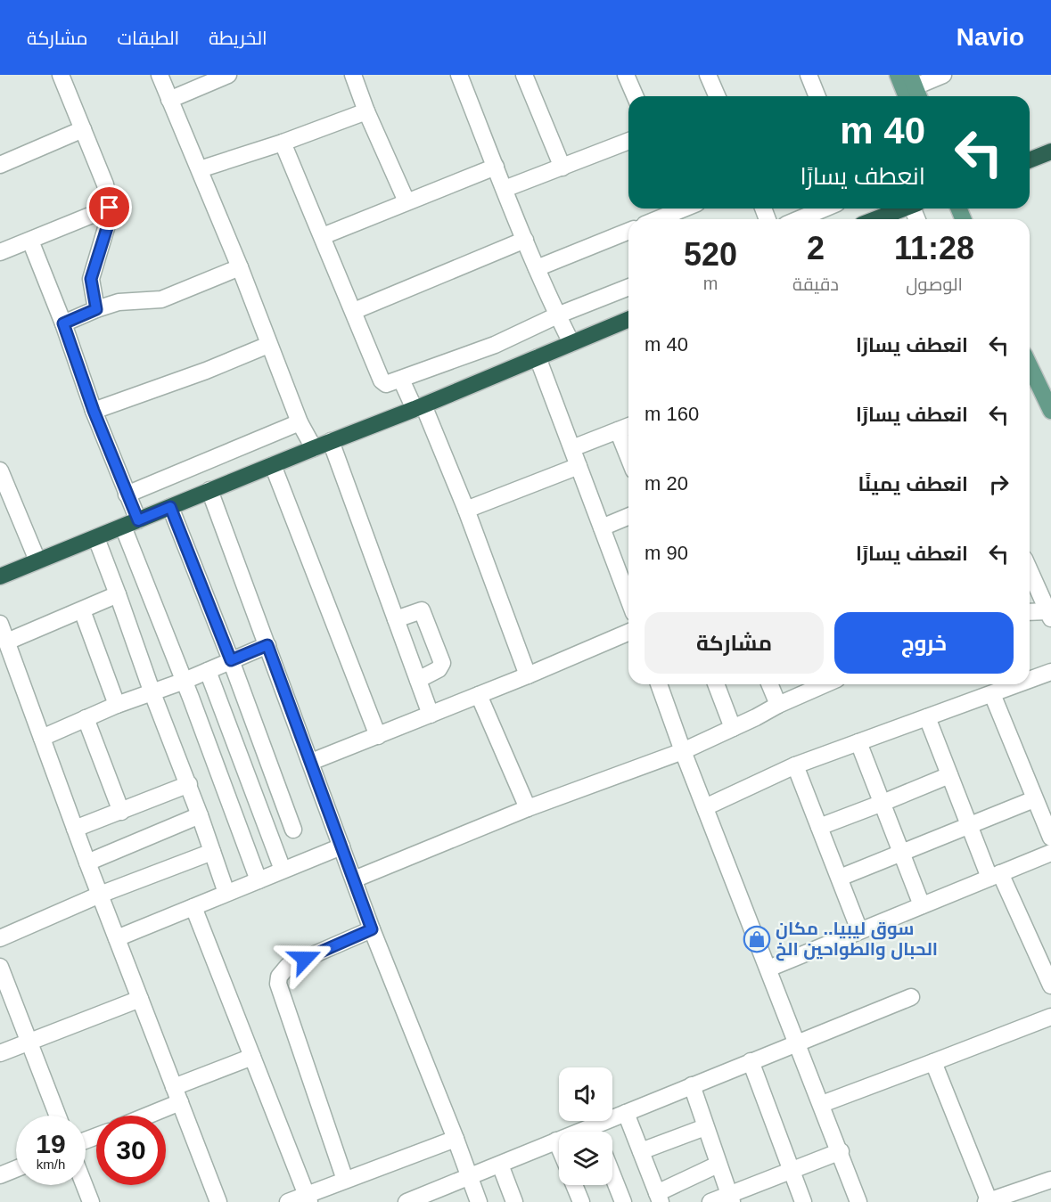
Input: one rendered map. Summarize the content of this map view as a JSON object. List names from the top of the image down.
{
  "places": {
    "shop": ["سوق ليبيا.. مكان الحبال والطواحين الخ"]
  },
  "page": {
    "header": "Navio",
    "nav": ["الخريطة", "الطبقات", "مشاركة"],
    "turn": ["40 m", "انعطف يسارًا"],
    "eta": [
      "11:28",
      "الوصول",
      "2",
      "دقيقة",
      "520",
      "m"
    ],
    "list": [
      {
        "name": "انعطف يسارًا",
        "value": "40 m"
      },
      {
        "name": "انعطف يسارًا",
        "value": "160 m"
      },
      {
        "name": "انعطف يمينًا",
        "value": "20 m"
      },
      {
        "name": "انعطف يسارًا",
        "value": "90 m"
      }
    ],
    "buttons": ["خروج", "مشاركة"],
    "speed": "19 km/h",
    "limit": "30"
  }
}
